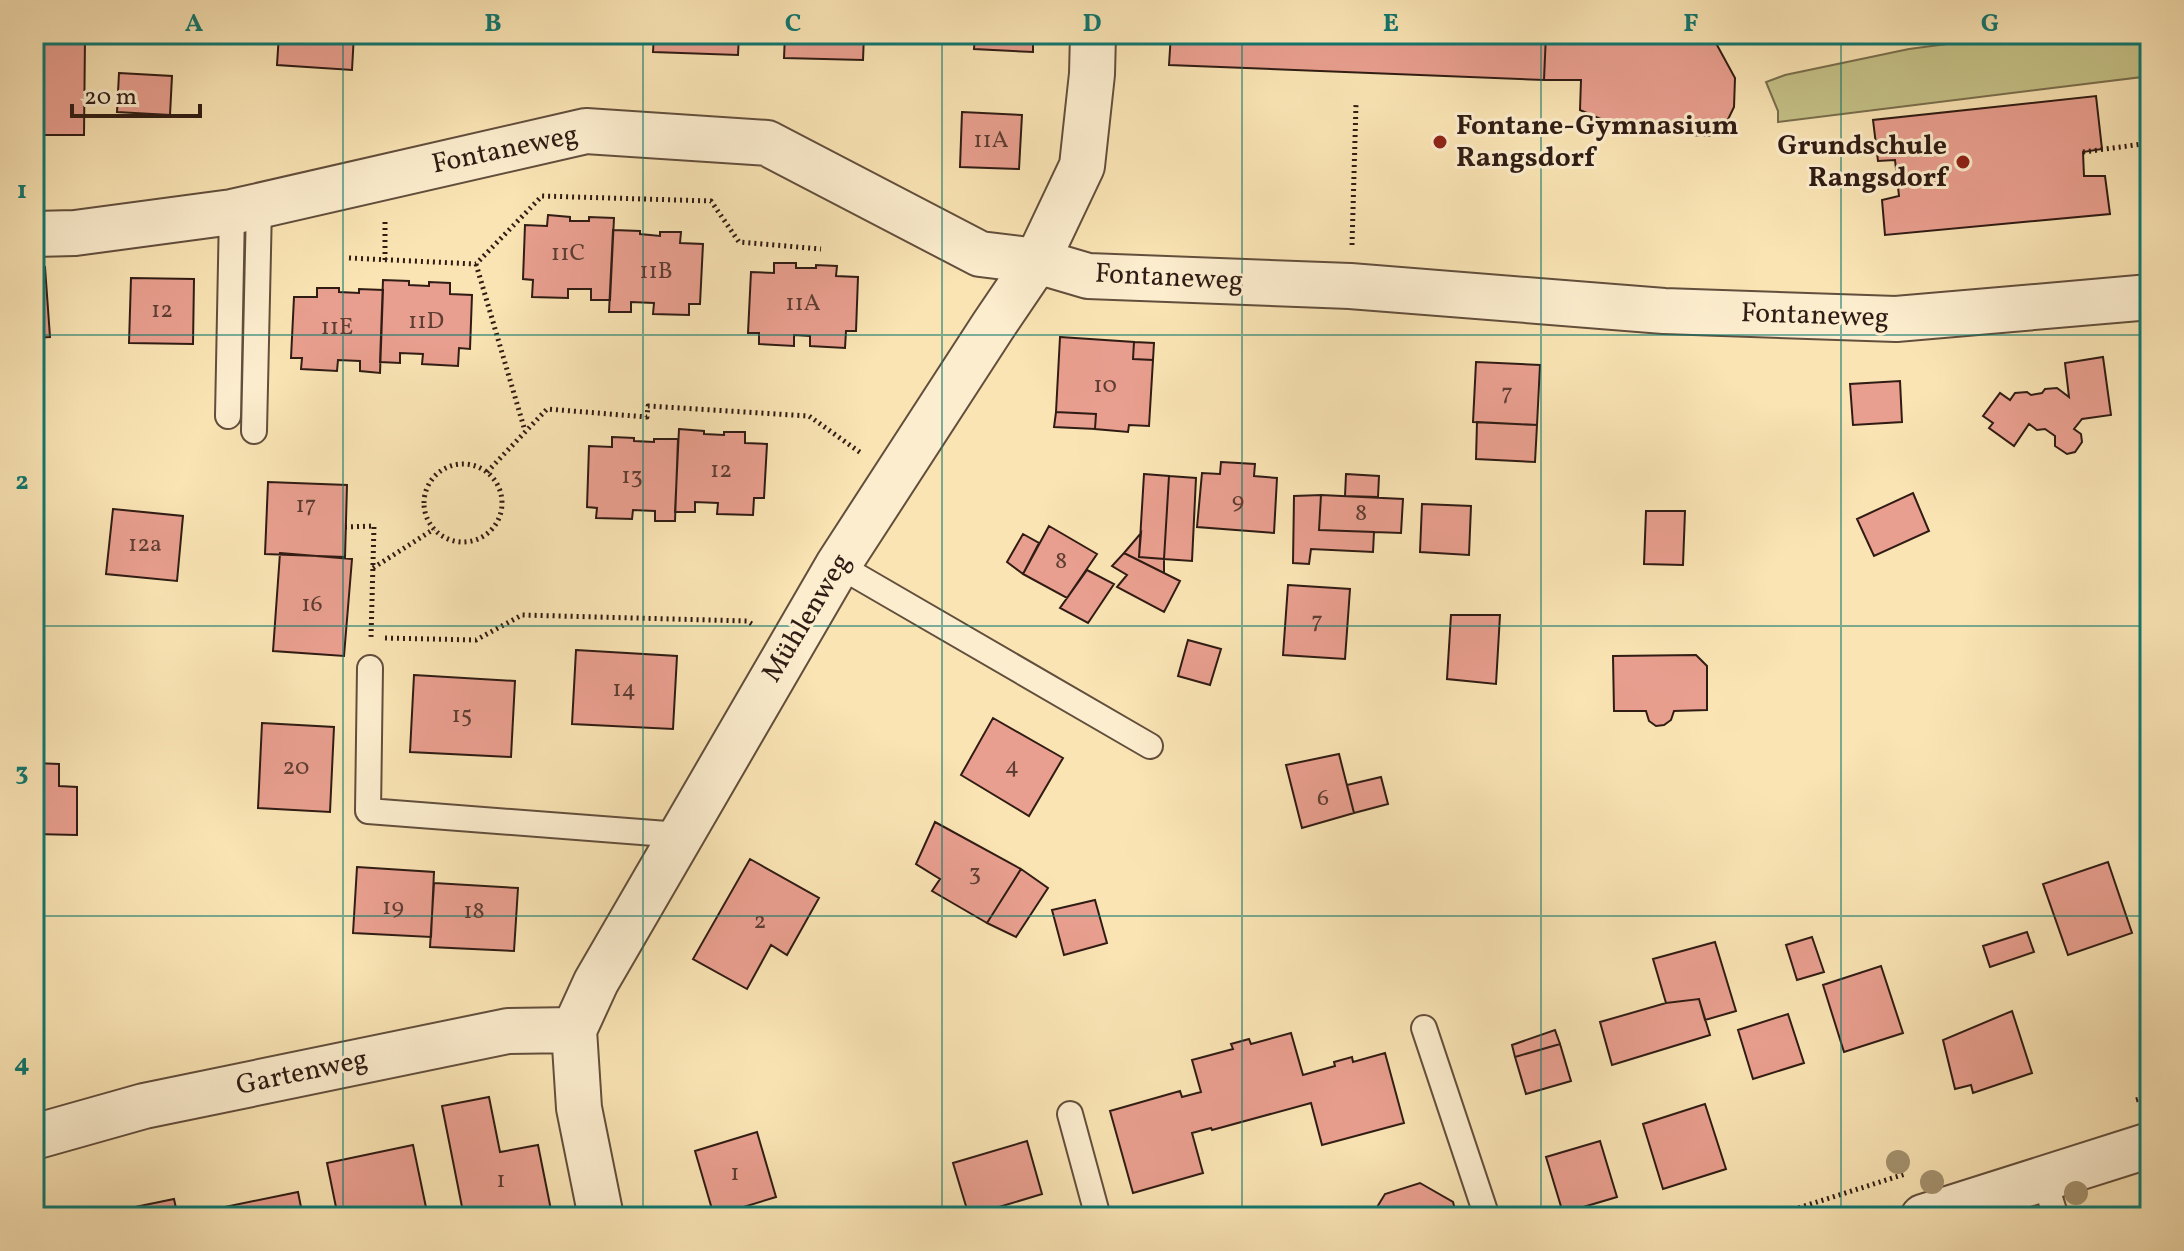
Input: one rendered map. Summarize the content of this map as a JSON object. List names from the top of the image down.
{
  "streets": {
    "street": ["Fontaneweg", "Mühlenweg", "Gartenweg"]
  },
  "crossings": [
    ["Fontaneweg", "Mühlenweg"],
    ["Mühlenweg", "Gartenweg"]
  ],
  "places": ["Fontane-Gymnasium Rangsdorf", "Grundschule Rangsdorf"],
  "house_numbers": [
    "11A",
    "11C",
    "11B",
    "11A",
    "12",
    "11D",
    "11E",
    "10",
    "7",
    "12",
    "13",
    "9",
    "17",
    "8",
    "12a",
    "8",
    "16",
    "7",
    "14",
    "15",
    "4",
    "20",
    "6",
    "3",
    "19",
    "18",
    "2",
    "1",
    "1"
  ],
  "scale_bar": "20 m",
  "grid": {
    "columns": [
      "A",
      "B",
      "C",
      "D",
      "E",
      "F",
      "G"
    ],
    "rows": [
      "1",
      "2",
      "3",
      "4"
    ]
  }
}
